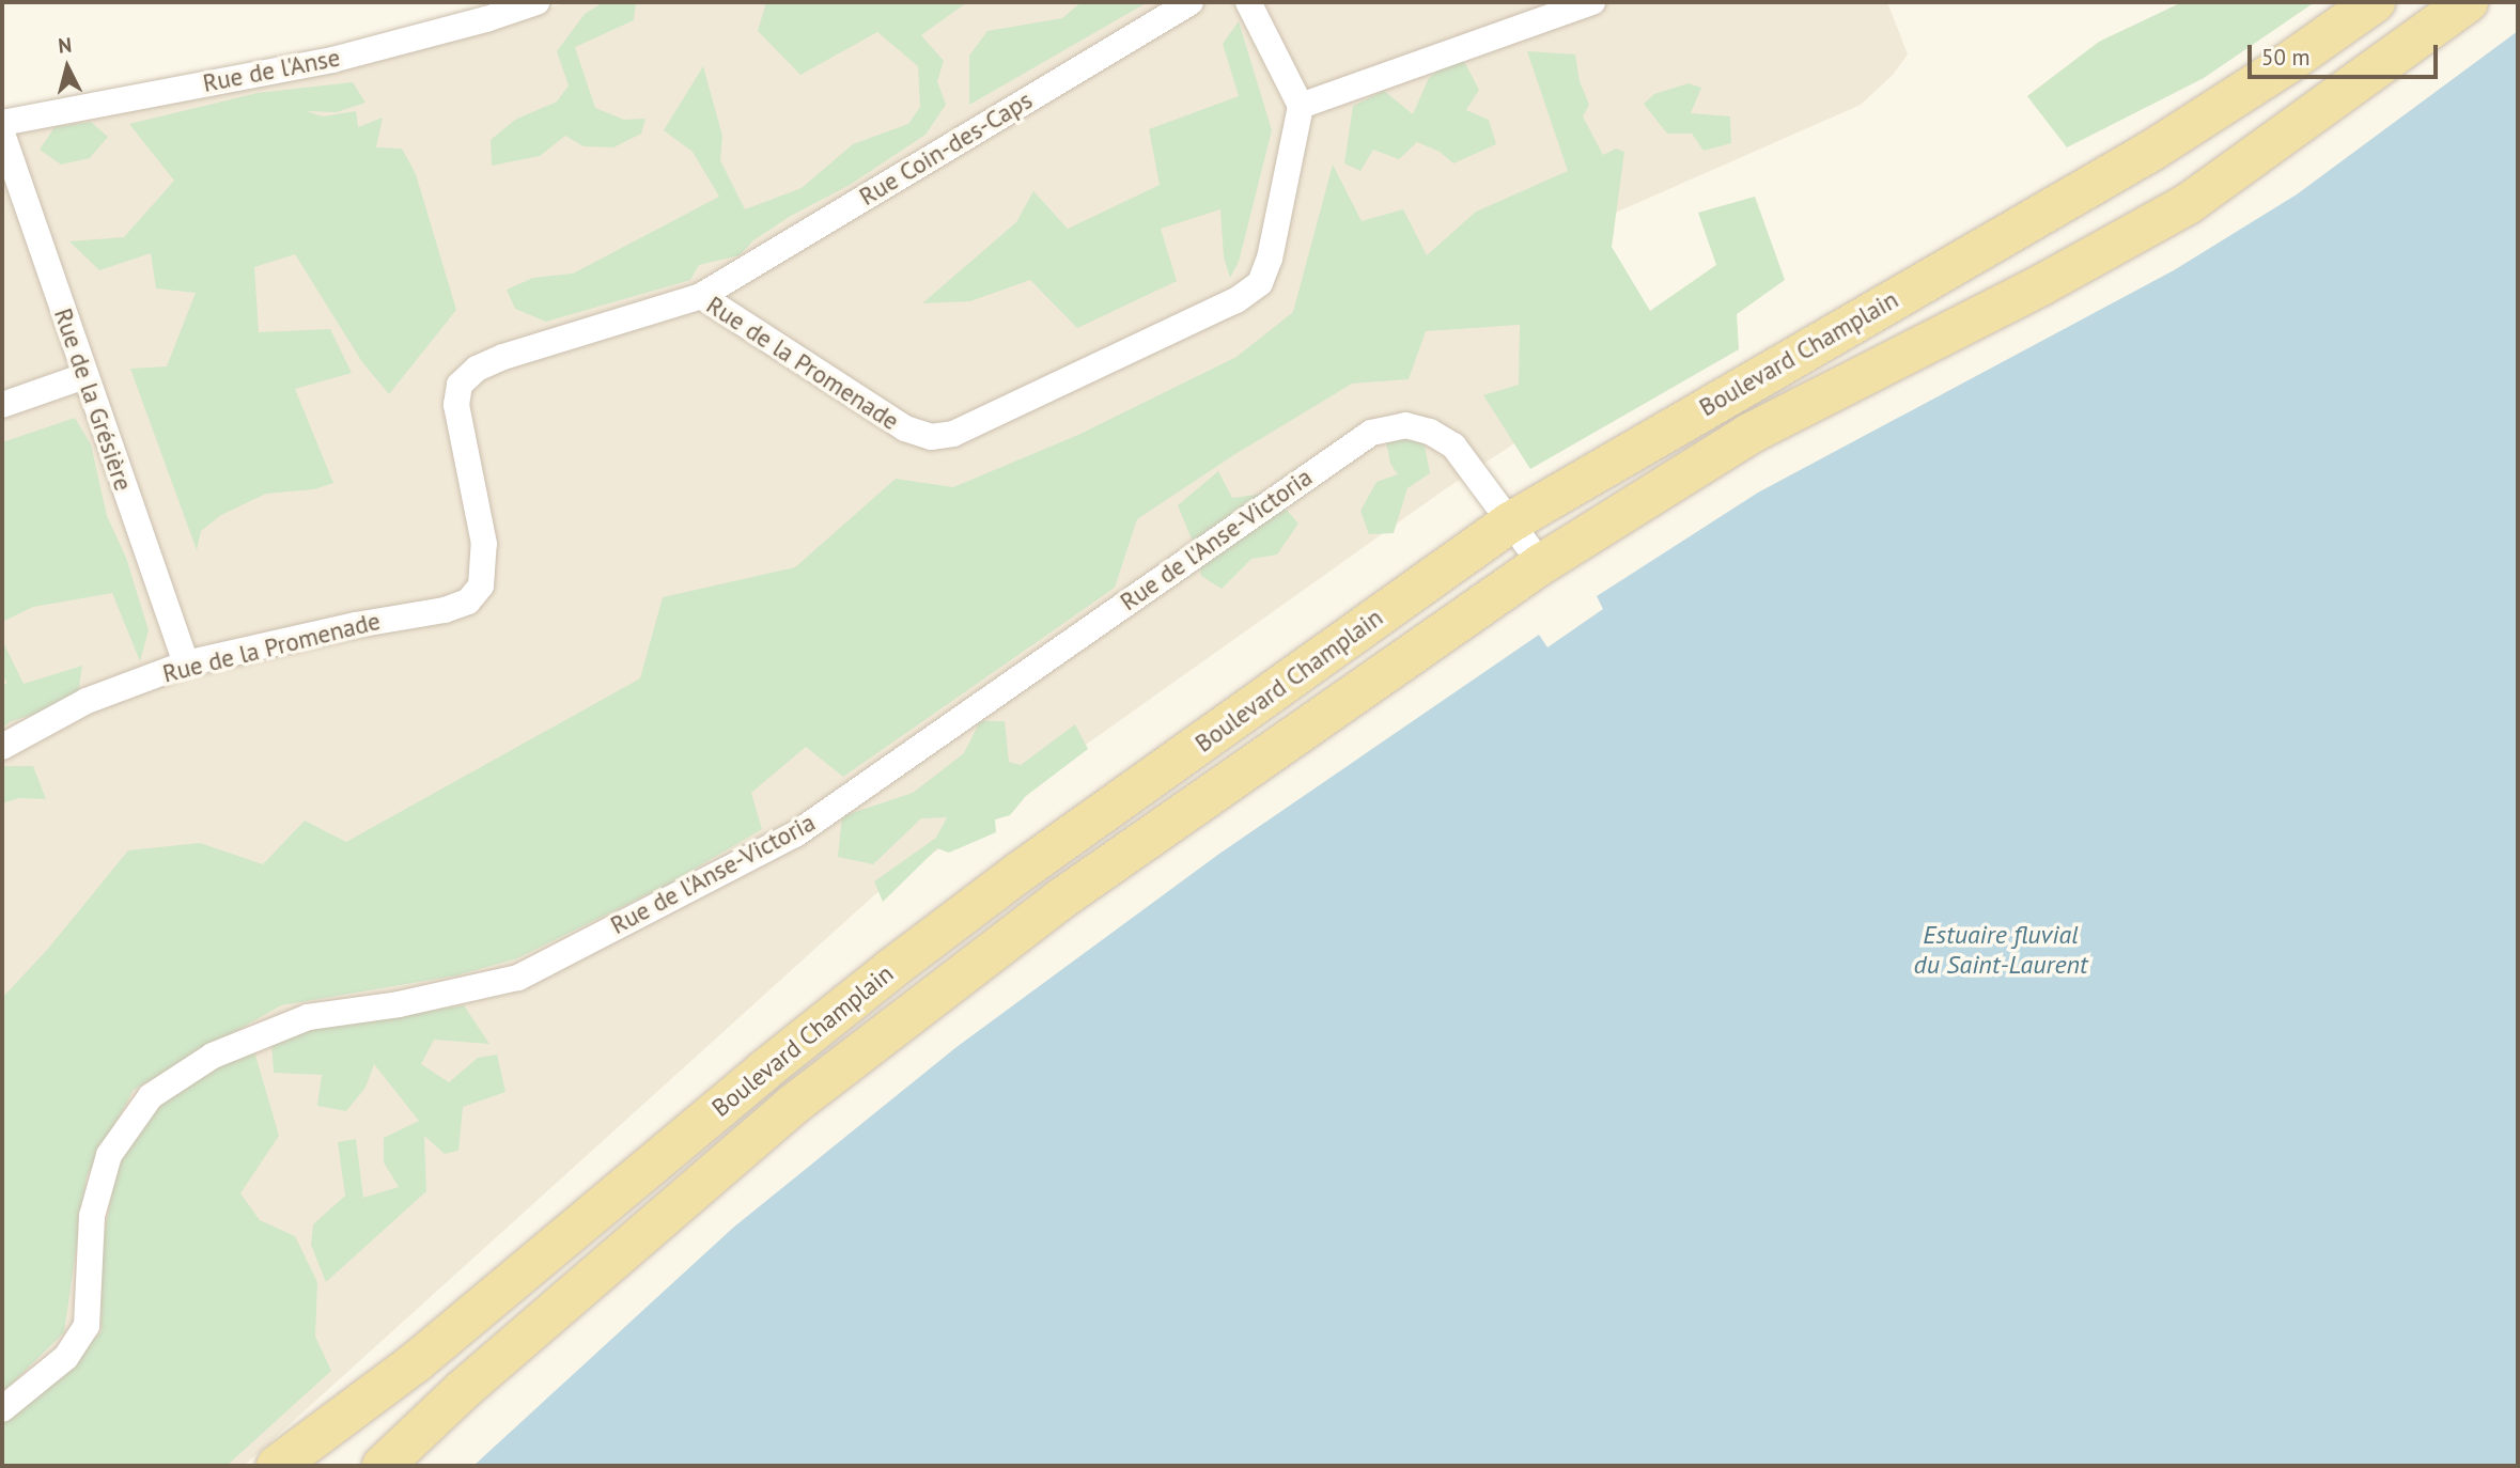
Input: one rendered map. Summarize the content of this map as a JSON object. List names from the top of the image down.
{
  "streets": {
    "main road": ["Boulevard Champlain"],
    "street": [
      "Rue de l'Anse",
      "Rue Coin-des-Caps",
      "Rue de la Promenade",
      "Rue de la Grésière",
      "Rue de l'Anse-Victoria"
    ]
  },
  "crossings": [
    ["Rue Coin-des-Caps", "Rue de la Promenade"],
    ["Boulevard Champlain", "Rue de l'Anse-Victoria"],
    ["Rue de la Promenade", "Rue de la Grésière"]
  ],
  "water": ["Estuaire fluvial du Saint-Laurent"],
  "scale_bar": "50 m",
  "north": "top"
}
